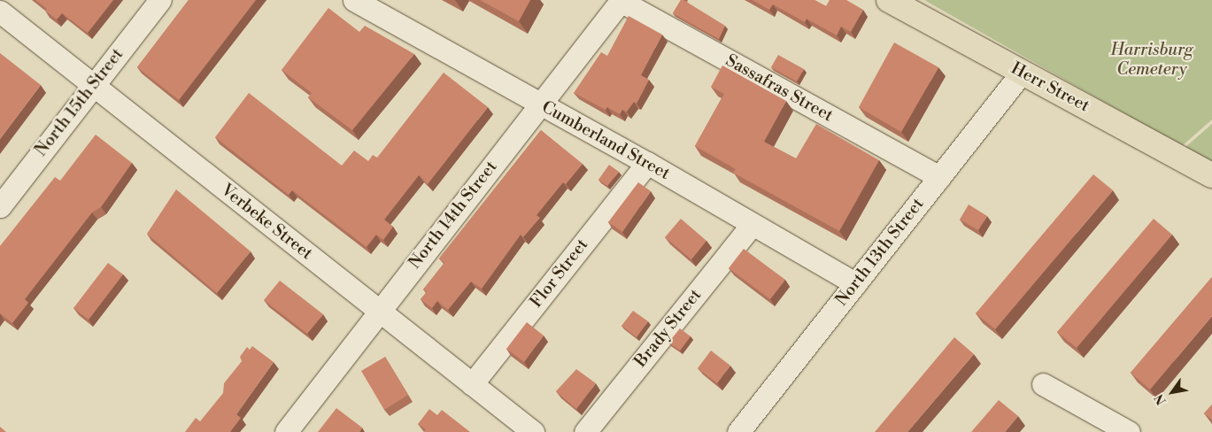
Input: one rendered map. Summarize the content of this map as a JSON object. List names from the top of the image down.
{
  "streets": {
    "main road": ["Herr Street"],
    "street": [
      "Sassafras Street",
      "North 15th Street",
      "Cumberland Street",
      "North 14th Street",
      "Verbeke Street",
      "North 13th Street",
      "Flor Street",
      "Brady Street"
    ]
  },
  "crossings": [
    ["Herr Street", "North 13th Street"],
    ["Sassafras Street", "North 14th Street"],
    ["Sassafras Street", "North 13th Street"],
    ["North 15th Street", "Verbeke Street"],
    ["Cumberland Street", "North 14th Street"],
    ["Cumberland Street", "North 13th Street"],
    ["Cumberland Street", "Flor Street"],
    ["Cumberland Street", "Brady Street"],
    ["North 14th Street", "Verbeke Street"],
    ["Verbeke Street", "Flor Street"]
  ],
  "parks": ["Harrisburg Cemetery"],
  "north": "bottom left"
}
